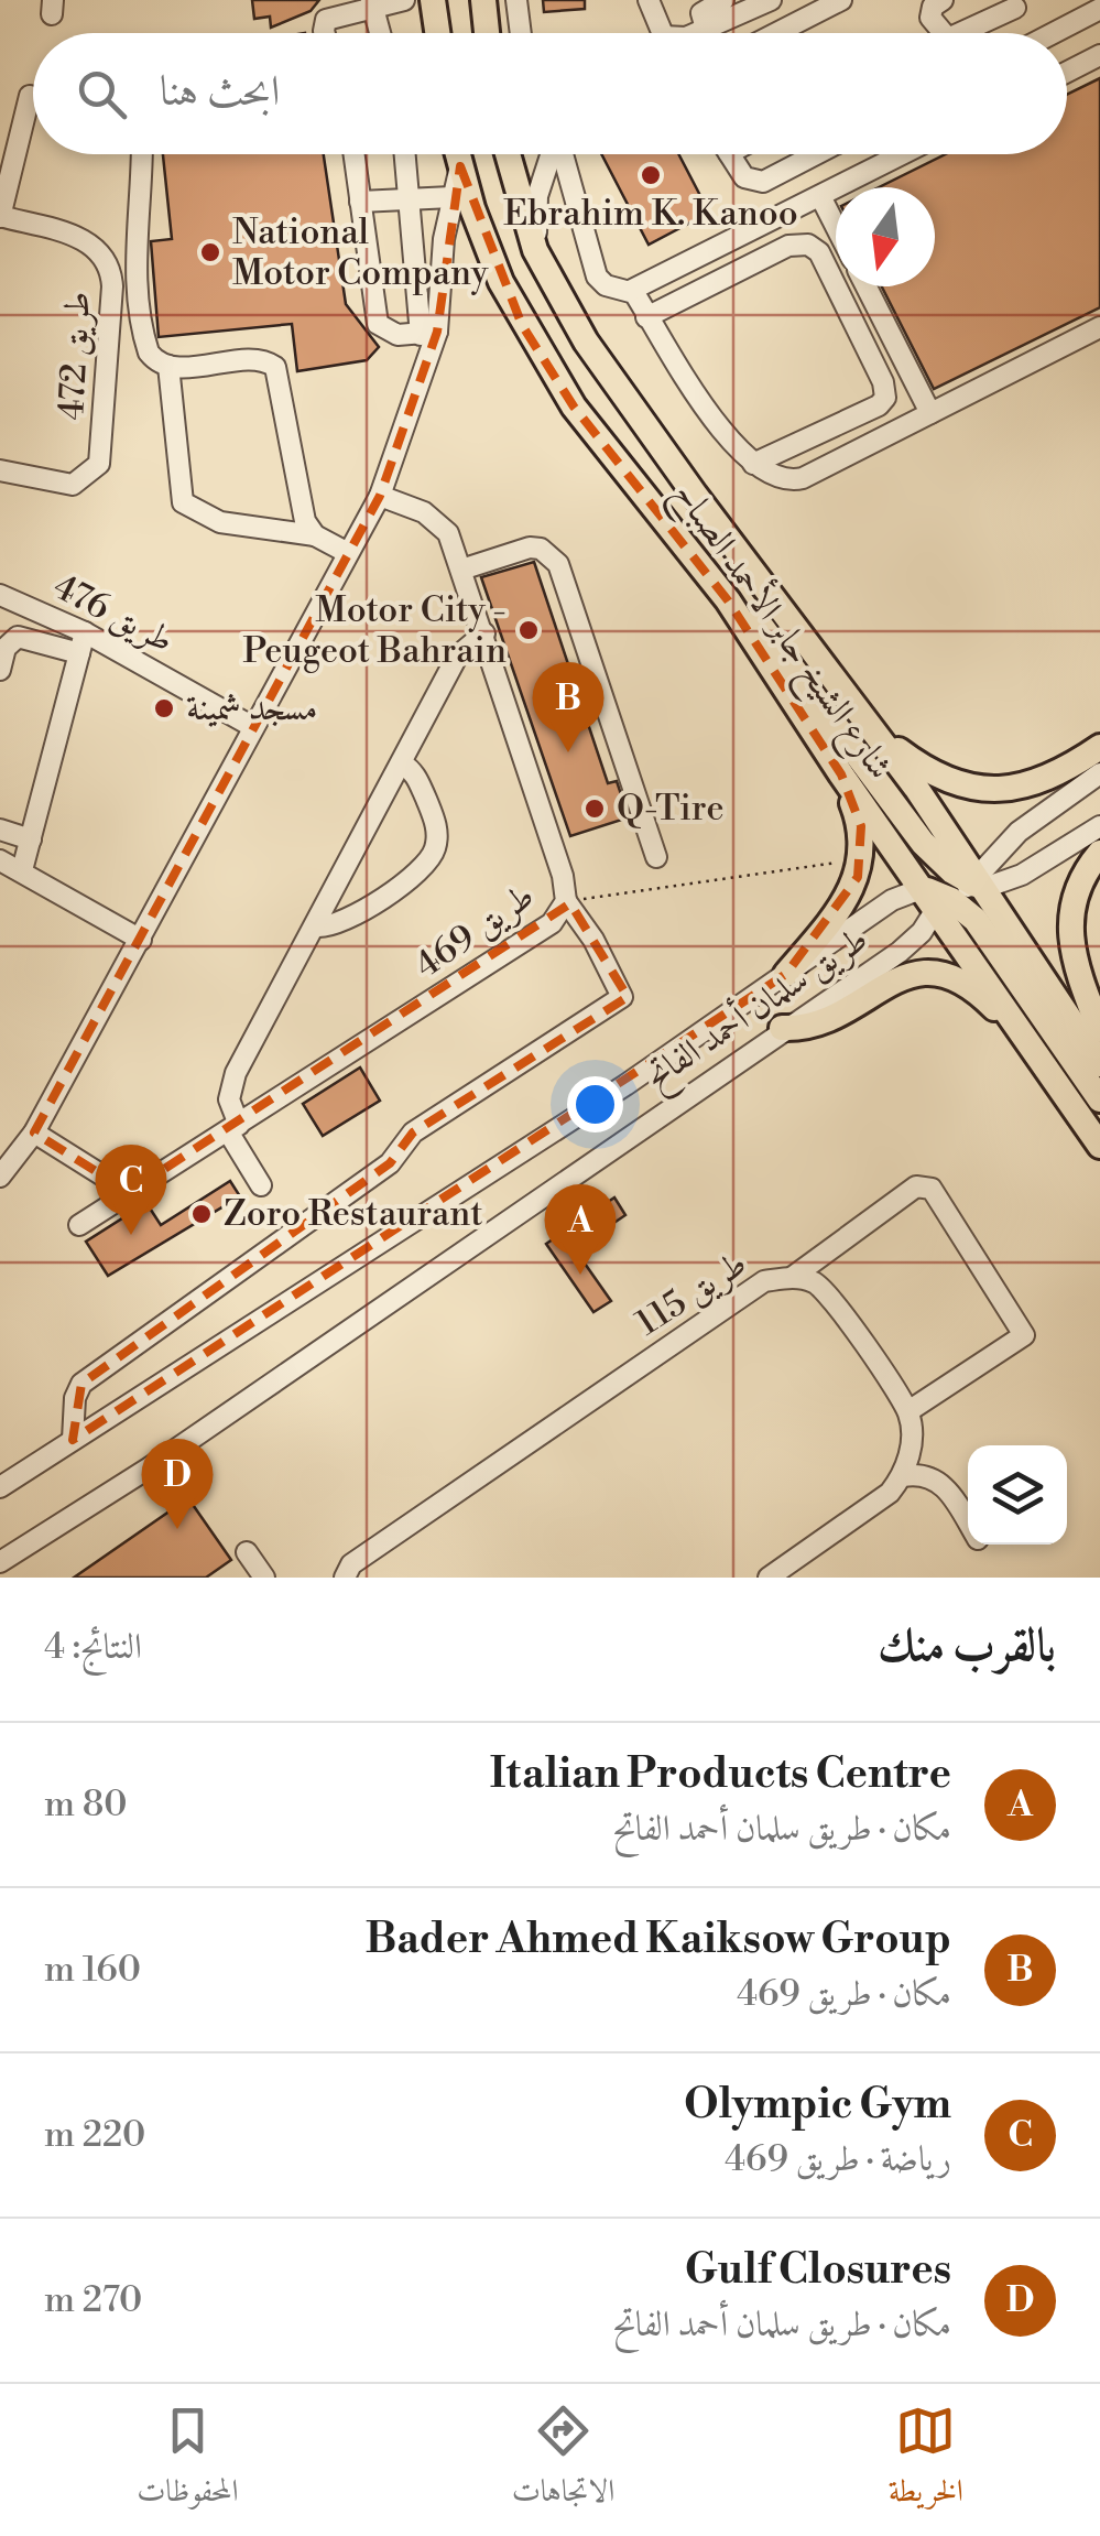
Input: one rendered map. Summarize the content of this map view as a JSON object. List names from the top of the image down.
{
  "streets": {
    "main road": ["شارع الشيخ جابر الأحمد الصباح"],
    "street": [
      "طريق 472",
      "طريق 476",
      "طريق 469",
      "طريق سلمان أحمد الفاتح",
      "طريق 115"
    ]
  },
  "crossings": [
    ["شارع الشيخ جابر الأحمد الصباح", "طريق سلمان أحمد الفاتح"]
  ],
  "places": [
    "Ebrahim K. Kanoo",
    "National Motor Company",
    "Motor City - Peugeot Bahrain",
    "مسجد شمينة",
    "Q-Tire",
    "Zoro Restaurant"
  ],
  "north": "bottom",
  "page": {
    "search": "ابحث هنا",
    "pins": [
      "B",
      "C",
      "A",
      "D"
    ],
    "heading": ["بالقرب منك", "النتائج: 4"],
    "list": [
      {
        "mark": "A",
        "name": "Italian Products Centre",
        "note": "مكان · طريق سلمان أحمد الفاتح",
        "value": "80 m"
      },
      {
        "mark": "B",
        "name": "Bader Ahmed Kaiksow Group",
        "note": "مكان · طريق 469",
        "value": "160 m"
      },
      {
        "mark": "C",
        "name": "Olympic Gym",
        "note": "رياضة · طريق 469",
        "value": "220 m"
      },
      {
        "mark": "D",
        "name": "Gulf Closures",
        "note": "مكان · طريق سلمان أحمد الفاتح",
        "value": "270 m"
      }
    ],
    "nav": ["الخريطة", "الاتجاهات", "المحفوظات"]
  }
}
